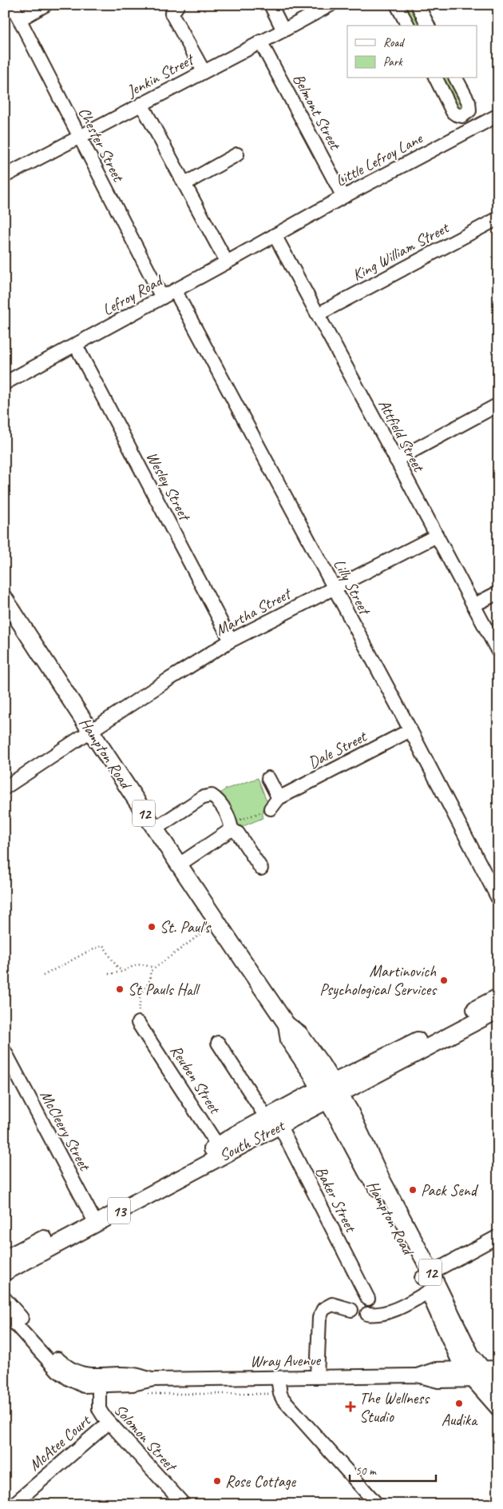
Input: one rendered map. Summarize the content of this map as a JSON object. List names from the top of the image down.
{
  "streets": {
    "main road": [
      "Hampton Road",
      "12",
      "South Street",
      "13"
    ],
    "street": [
      "Jenkin Street",
      "Belmont Street",
      "Chester Street",
      "Little Lefroy Lane",
      "King William Street",
      "Lefroy Road",
      "Attfield Street",
      "Wesley Street",
      "Lilly Street",
      "Martha Street",
      "Dale Street",
      "Reuben Street",
      "McCleery Street",
      "Baker Street",
      "Wray Avenue",
      "Solomon Street",
      "McAtee Court"
    ]
  },
  "crossings": [
    ["Jenkin Street", "Belmont Street"],
    ["Jenkin Street", "Chester Street"],
    ["Belmont Street", "Little Lefroy Lane"],
    ["Chester Street", "Lefroy Road"],
    ["Little Lefroy Lane", "Lefroy Road"],
    ["Little Lefroy Lane", "Attfield Street"],
    ["King William Street", "Attfield Street"],
    ["Lefroy Road", "Attfield Street"],
    ["Lefroy Road", "Wesley Street"],
    ["Lefroy Road", "Lilly Street"],
    ["Attfield Street", "Martha Street"],
    ["Wesley Street", "Martha Street"],
    ["Lilly Street", "Martha Street"],
    ["Lilly Street", "Dale Street"],
    ["Martha Street", "Hampton Road"],
    ["Hampton Road", "South Street"],
    ["Hampton Road", "Wray Avenue"],
    ["Reuben Street", "South Street"],
    ["McCleery Street", "South Street"],
    ["South Street", "Baker Street"],
    ["Wray Avenue", "Solomon Street"],
    ["Solomon Street", "McAtee Court"]
  ],
  "places": {
    "other": [
      "St. Paul's",
      "Martinovich Psychological Services",
      "St Pauls Hall",
      "Pack Send",
      "Audika",
      "Rose Cottage"
    ],
    "health": ["The Wellness Studio"]
  },
  "legend": ["Road", "Park"],
  "scale_bar": "50 m"
}
